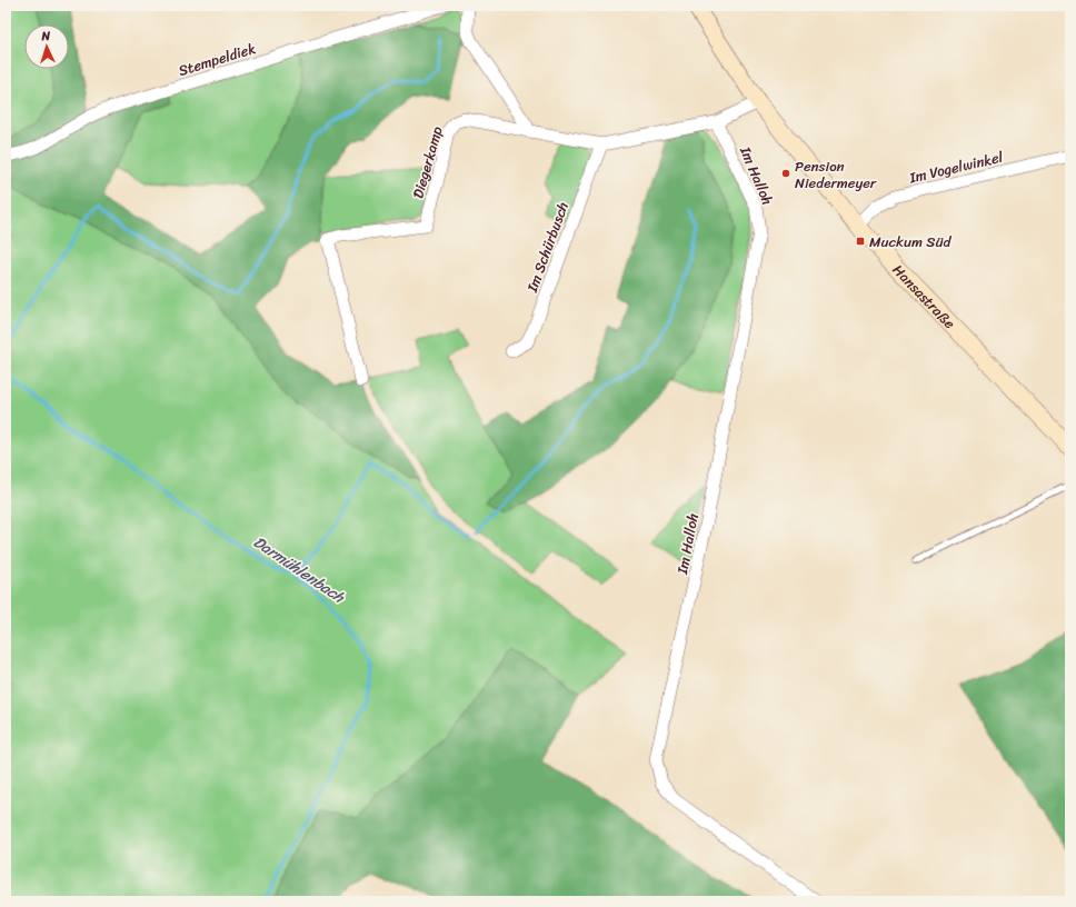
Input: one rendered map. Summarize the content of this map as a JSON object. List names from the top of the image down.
{
  "streets": {
    "main road": ["Hansastraße"],
    "street": [
      "Stempeldiek",
      "Diegerkamp",
      "Im Vogelwinkel",
      "Im Halloh",
      "Im Schürbusch"
    ]
  },
  "crossings": [
    ["Diegerkamp", "Im Halloh"],
    ["Diegerkamp", "Im Schürbusch"],
    ["Diegerkamp", "Hansastraße"],
    ["Im Vogelwinkel", "Hansastraße"]
  ],
  "water": ["Darmühlenbach"],
  "places": {
    "other": ["Pension Niedermeyer"],
    "transit": ["Muckum Süd"]
  },
  "north": "top"
}
